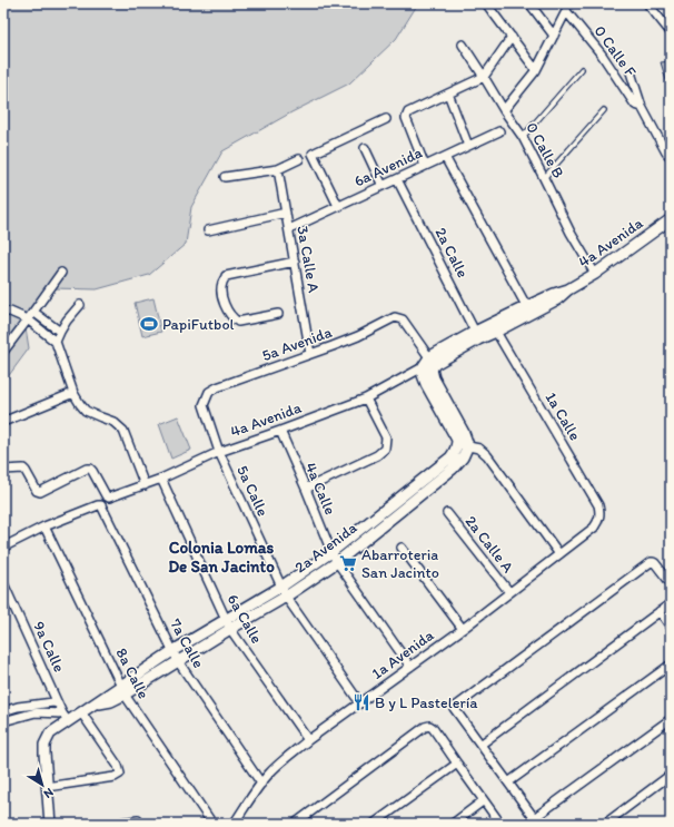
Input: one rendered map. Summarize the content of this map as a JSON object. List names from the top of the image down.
{
  "streets": {
    "street": [
      "0 Calle F",
      "0 Calle B",
      "6a Avenida",
      "4a Avenida",
      "2a Calle",
      "3a Calle A",
      "5a Avenida",
      "1a Calle",
      "4a Calle",
      "5a Calle",
      "2a Calle A",
      "2a Avenida",
      "6a Calle",
      "7a Calle",
      "9a Calle",
      "1a Avenida",
      "8a Calle"
    ]
  },
  "crossings": [
    ["0 Calle B", "4a Avenida"],
    ["6a Avenida", "2a Calle"],
    ["6a Avenida", "3a Calle A"],
    ["4a Avenida", "2a Calle"],
    ["4a Avenida", "5a Avenida"],
    ["4a Avenida", "1a Calle"],
    ["4a Avenida", "4a Calle"],
    ["4a Avenida", "5a Calle"],
    ["4a Avenida", "6a Calle"],
    ["3a Calle A", "5a Avenida"],
    ["5a Avenida", "5a Calle"],
    ["1a Calle", "1a Avenida"],
    ["4a Calle", "2a Avenida"],
    ["4a Calle", "1a Avenida"],
    ["5a Calle", "2a Avenida"],
    ["5a Calle", "1a Avenida"],
    ["2a Calle A", "1a Avenida"],
    ["2a Avenida", "6a Calle"],
    ["2a Avenida", "7a Calle"],
    ["2a Avenida", "9a Calle"],
    ["2a Avenida", "8a Calle"],
    ["6a Calle", "1a Avenida"],
    ["7a Calle", "1a Avenida"],
    ["7a Calle", "8a Calle"]
  ],
  "districts": ["Colonia Lomas De San Jacinto"],
  "places": {
    "sports": ["PapiFutbol"],
    "supermarket": ["Abarroteria San Jacinto"],
    "restaurant": ["B y L Pastelería"]
  },
  "north": "bottom right"
}
